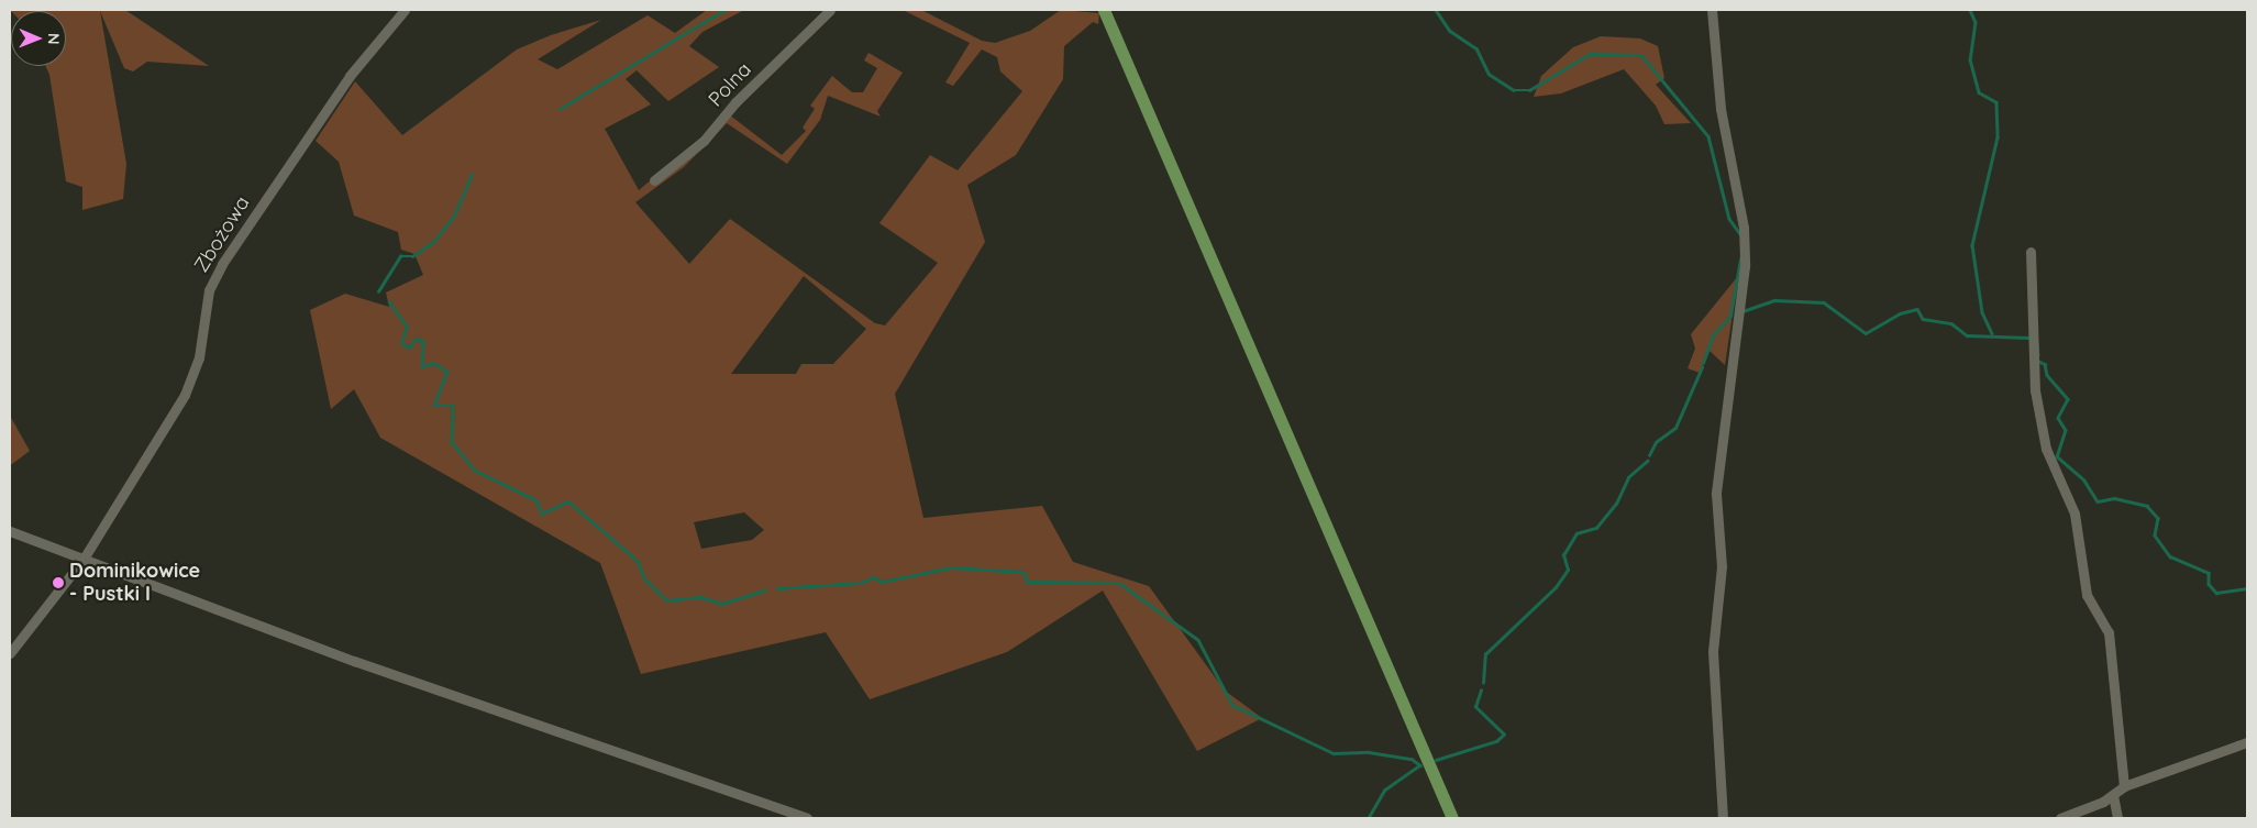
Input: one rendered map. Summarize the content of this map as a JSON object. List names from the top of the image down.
{
  "streets": {
    "street": ["Polna", "Zbożowa"]
  },
  "places": ["Dominikowice - Pustki I"],
  "north": "right"
}
